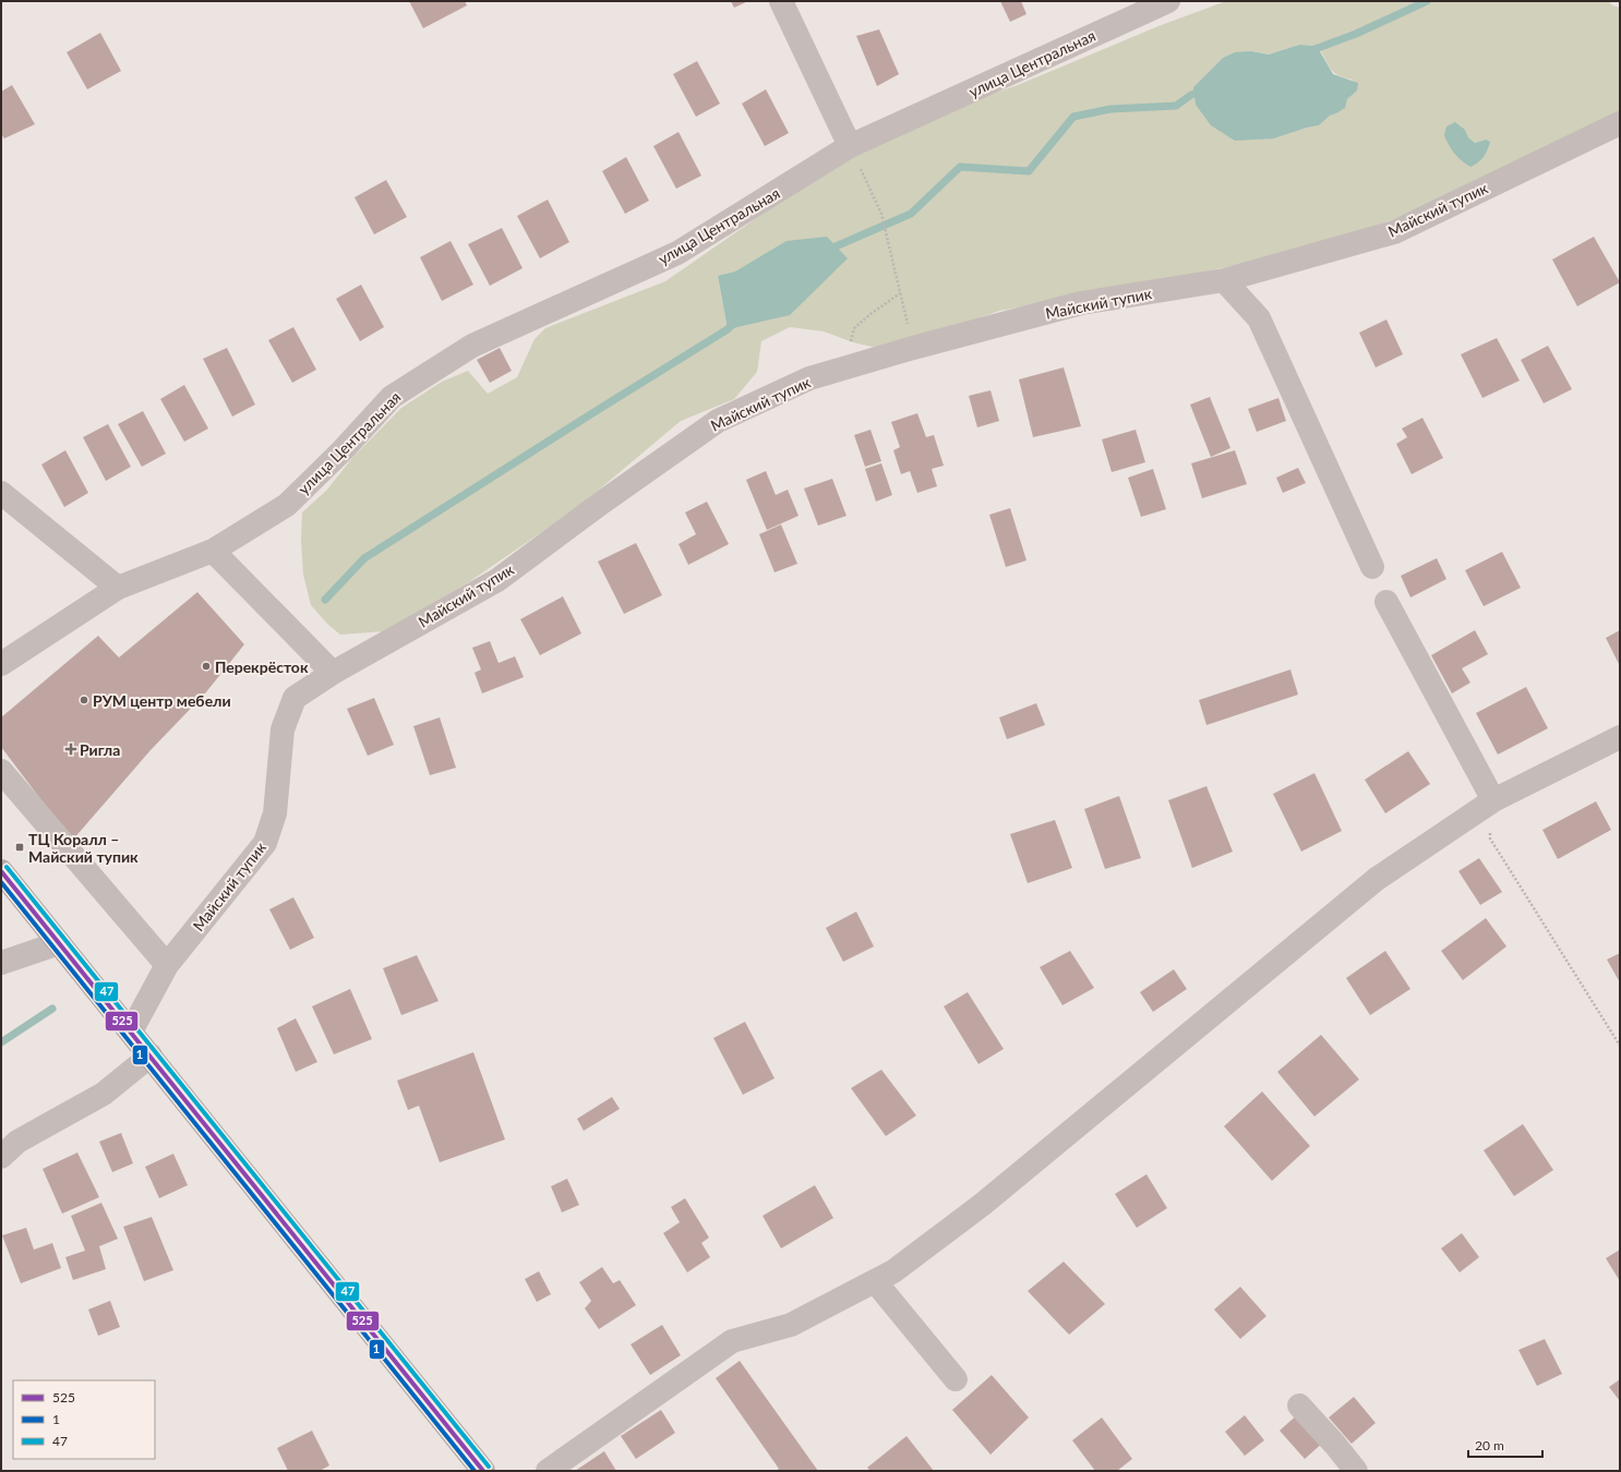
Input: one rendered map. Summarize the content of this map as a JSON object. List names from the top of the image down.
{
  "streets": {
    "street": ["улица Центральная", "Майский тупик"]
  },
  "places": {
    "other": ["Перекрёсток", "РУМ центр мебели"],
    "health": ["Ригла"],
    "transit": ["ТЦ Коралл – Майский тупик"]
  },
  "lines": ["transit line 47", "transit line 525", "transit line 1"],
  "legend": ["525", "1", "47"],
  "scale_bar": "20 m"
}
